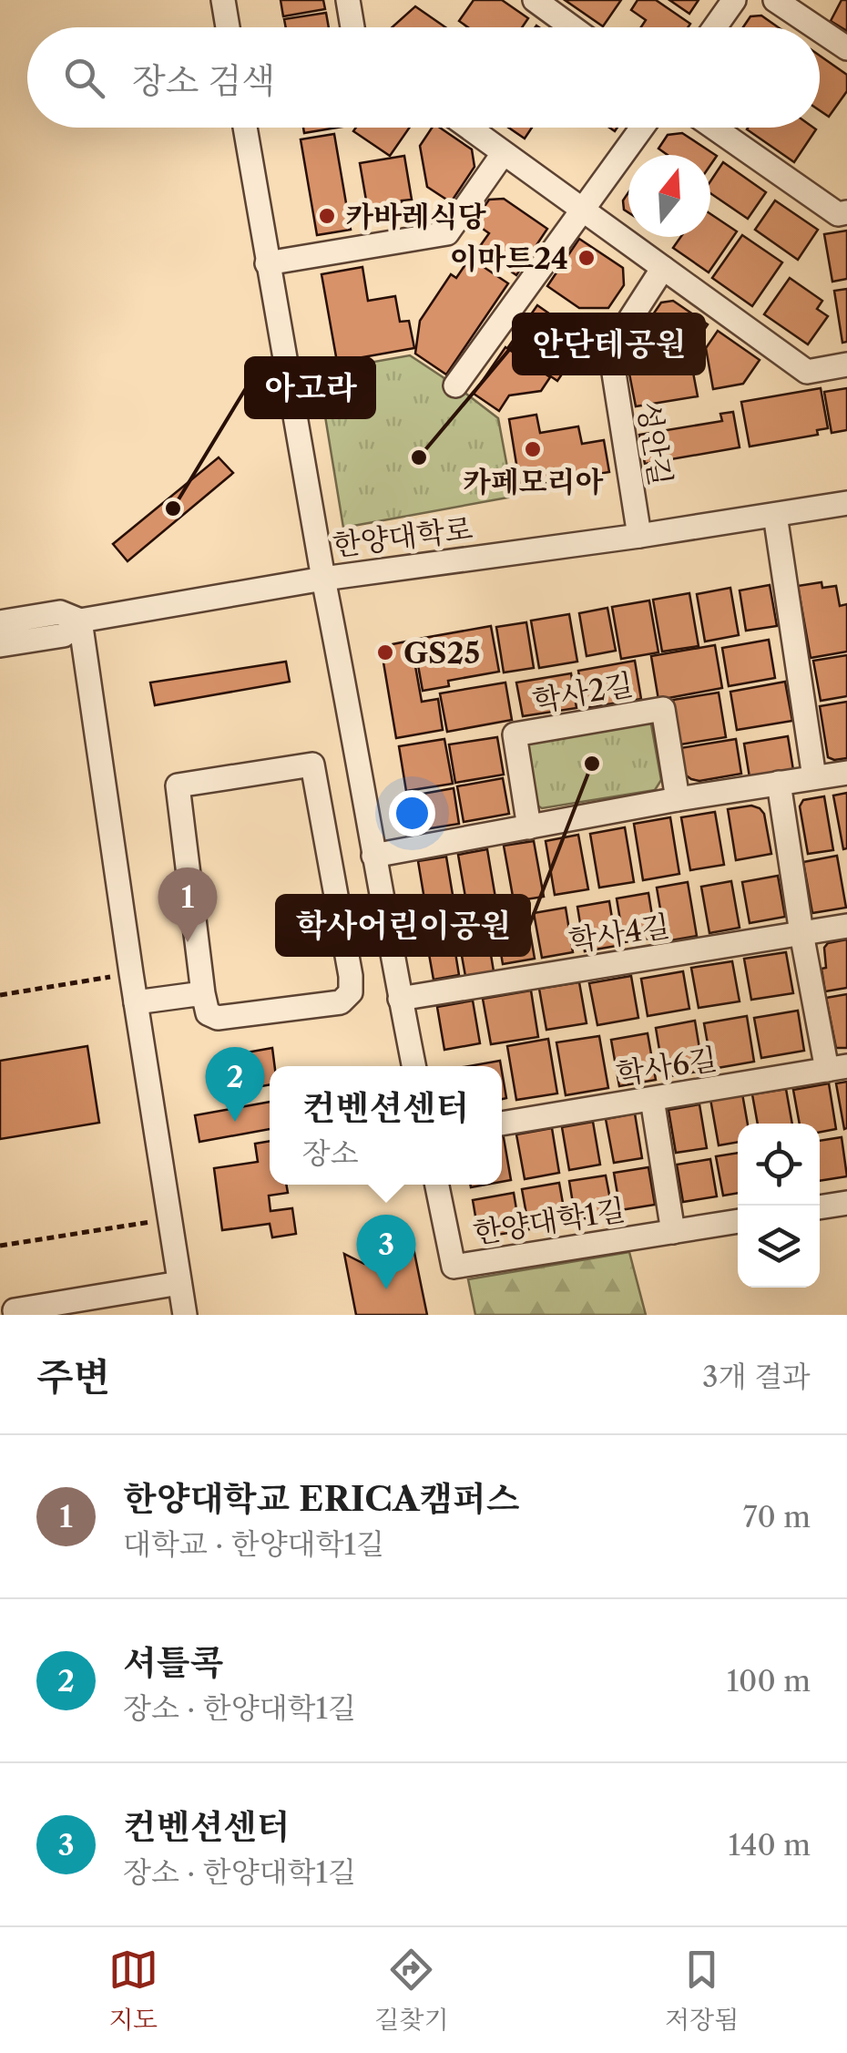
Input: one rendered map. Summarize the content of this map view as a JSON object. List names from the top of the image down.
{
  "streets": {
    "street": [
      "성안길",
      "한양대학로",
      "학사2길",
      "학사4길",
      "학사6길",
      "한양대학1길"
    ]
  },
  "crossings": [
    ["성안길", "한양대학로"]
  ],
  "places": [
    "카바레식당",
    "이마트24",
    "카페모리아",
    "안단테공원",
    "아고라",
    "GS25",
    "학사어린이공원"
  ],
  "north": "top",
  "page": {
    "search": "장소 검색",
    "pins": ["1", "2", "3"],
    "popup": ["컨벤션센터", "장소"],
    "heading": ["주변", "3개 결과"],
    "list": [
      {
        "mark": "1",
        "name": "한양대학교 ERICA캠퍼스",
        "note": "대학교 · 한양대학1길",
        "value": "70 m"
      },
      {
        "mark": "2",
        "name": "셔틀콕",
        "note": "장소 · 한양대학1길",
        "value": "100 m"
      },
      {
        "mark": "3",
        "name": "컨벤션센터",
        "note": "장소 · 한양대학1길",
        "value": "140 m"
      }
    ],
    "nav": ["지도", "길찾기", "저장됨"]
  }
}
